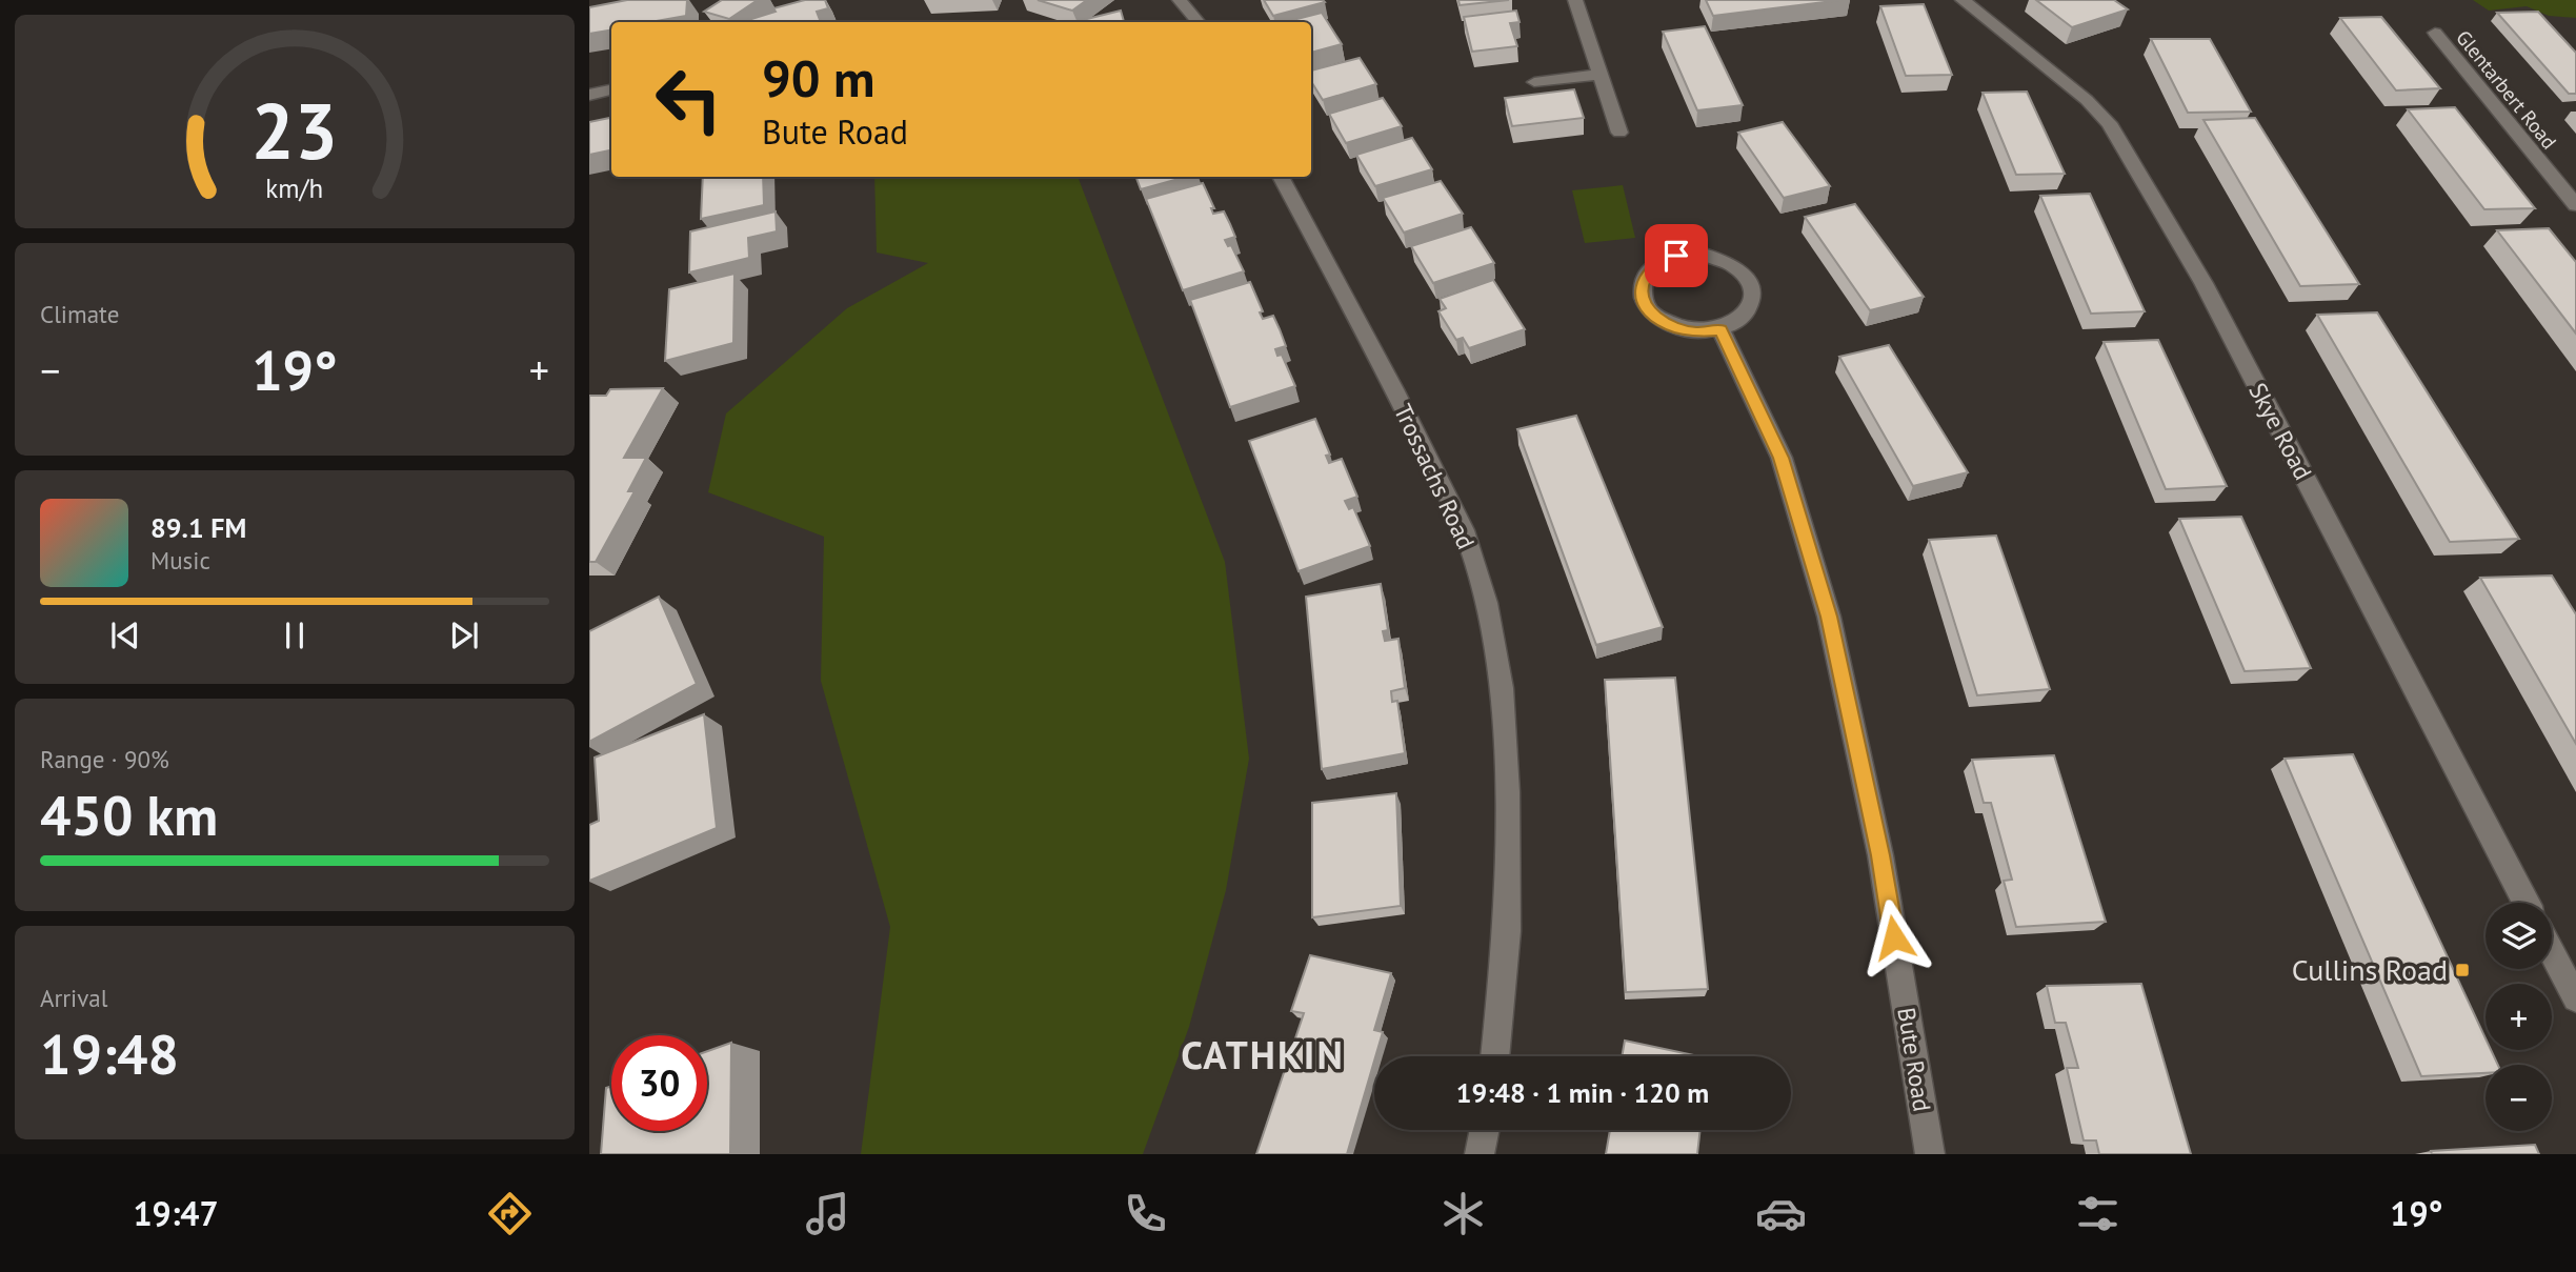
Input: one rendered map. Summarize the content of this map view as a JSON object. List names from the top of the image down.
{
  "streets": {
    "street": [
      "Glentarbert Road",
      "Skye Road",
      "Trossachs Road",
      "Bute Road"
    ]
  },
  "districts": ["CATHKIN"],
  "places": {
    "transit": ["Cullins Road"]
  },
  "page": {
    "turn": ["90 m", "Bute Road"],
    "tile": [
      "Climate",
      ["Range · 90%", "450 km"],
      ["Arrival", "19:48"]
    ],
    "heat": ["−", "19°", "+"],
    "song": ["89.1 FM", "Music"],
    "map_buttons": ["+", "−"],
    "limit": "30",
    "trip": "19:48 · 1 min · 120 m",
    "tabs": ["19:47", "19°"],
    "gauge": ["23", "km/h"]
  }
}
